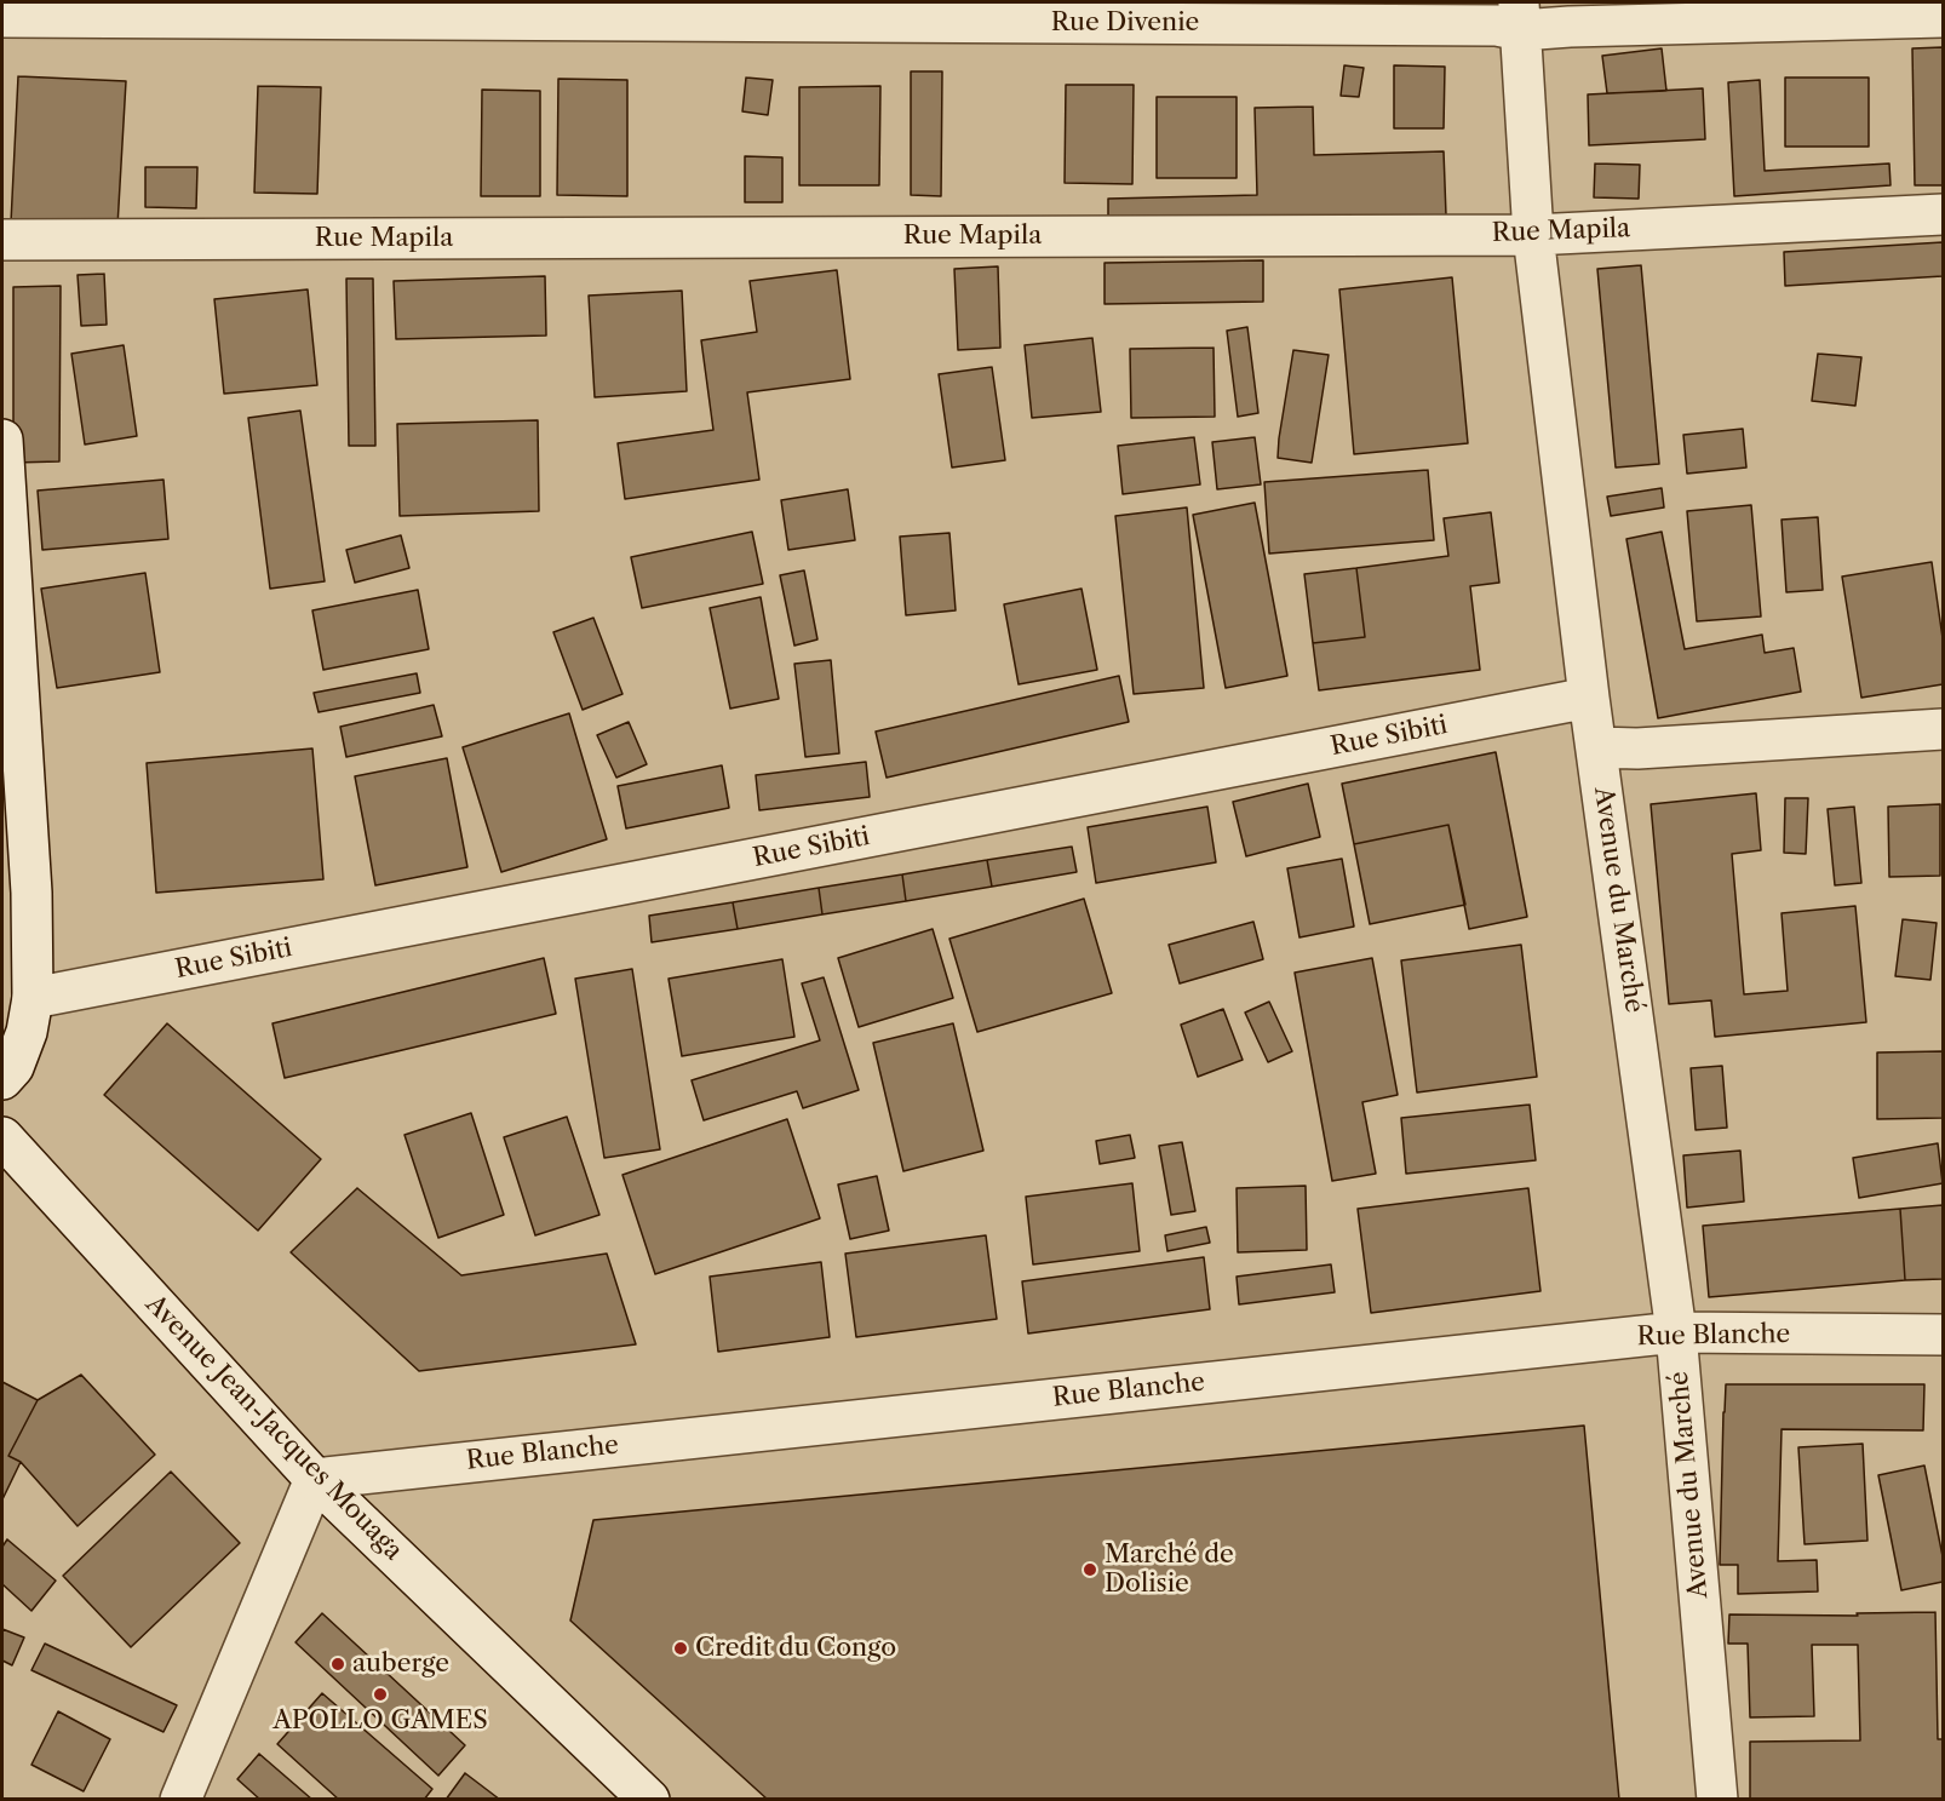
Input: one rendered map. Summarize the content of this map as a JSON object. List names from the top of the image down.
{
  "streets": {
    "street": [
      "Rue Divenie",
      "Rue Mapila",
      "Rue Sibiti",
      "Avenue du Marché",
      "Rue Blanche",
      "Avenue Jean-Jacques Mouaga"
    ]
  },
  "crossings": [
    ["Rue Divenie", "Avenue du Marché"],
    ["Rue Mapila", "Avenue du Marché"],
    ["Rue Sibiti", "Avenue du Marché"],
    ["Avenue du Marché", "Rue Blanche"],
    ["Rue Blanche", "Avenue Jean-Jacques Mouaga"]
  ],
  "places": [
    "Marché de Dolisie",
    "Credit du Congo",
    "auberge",
    "APOLLO GAMES"
  ]
}
